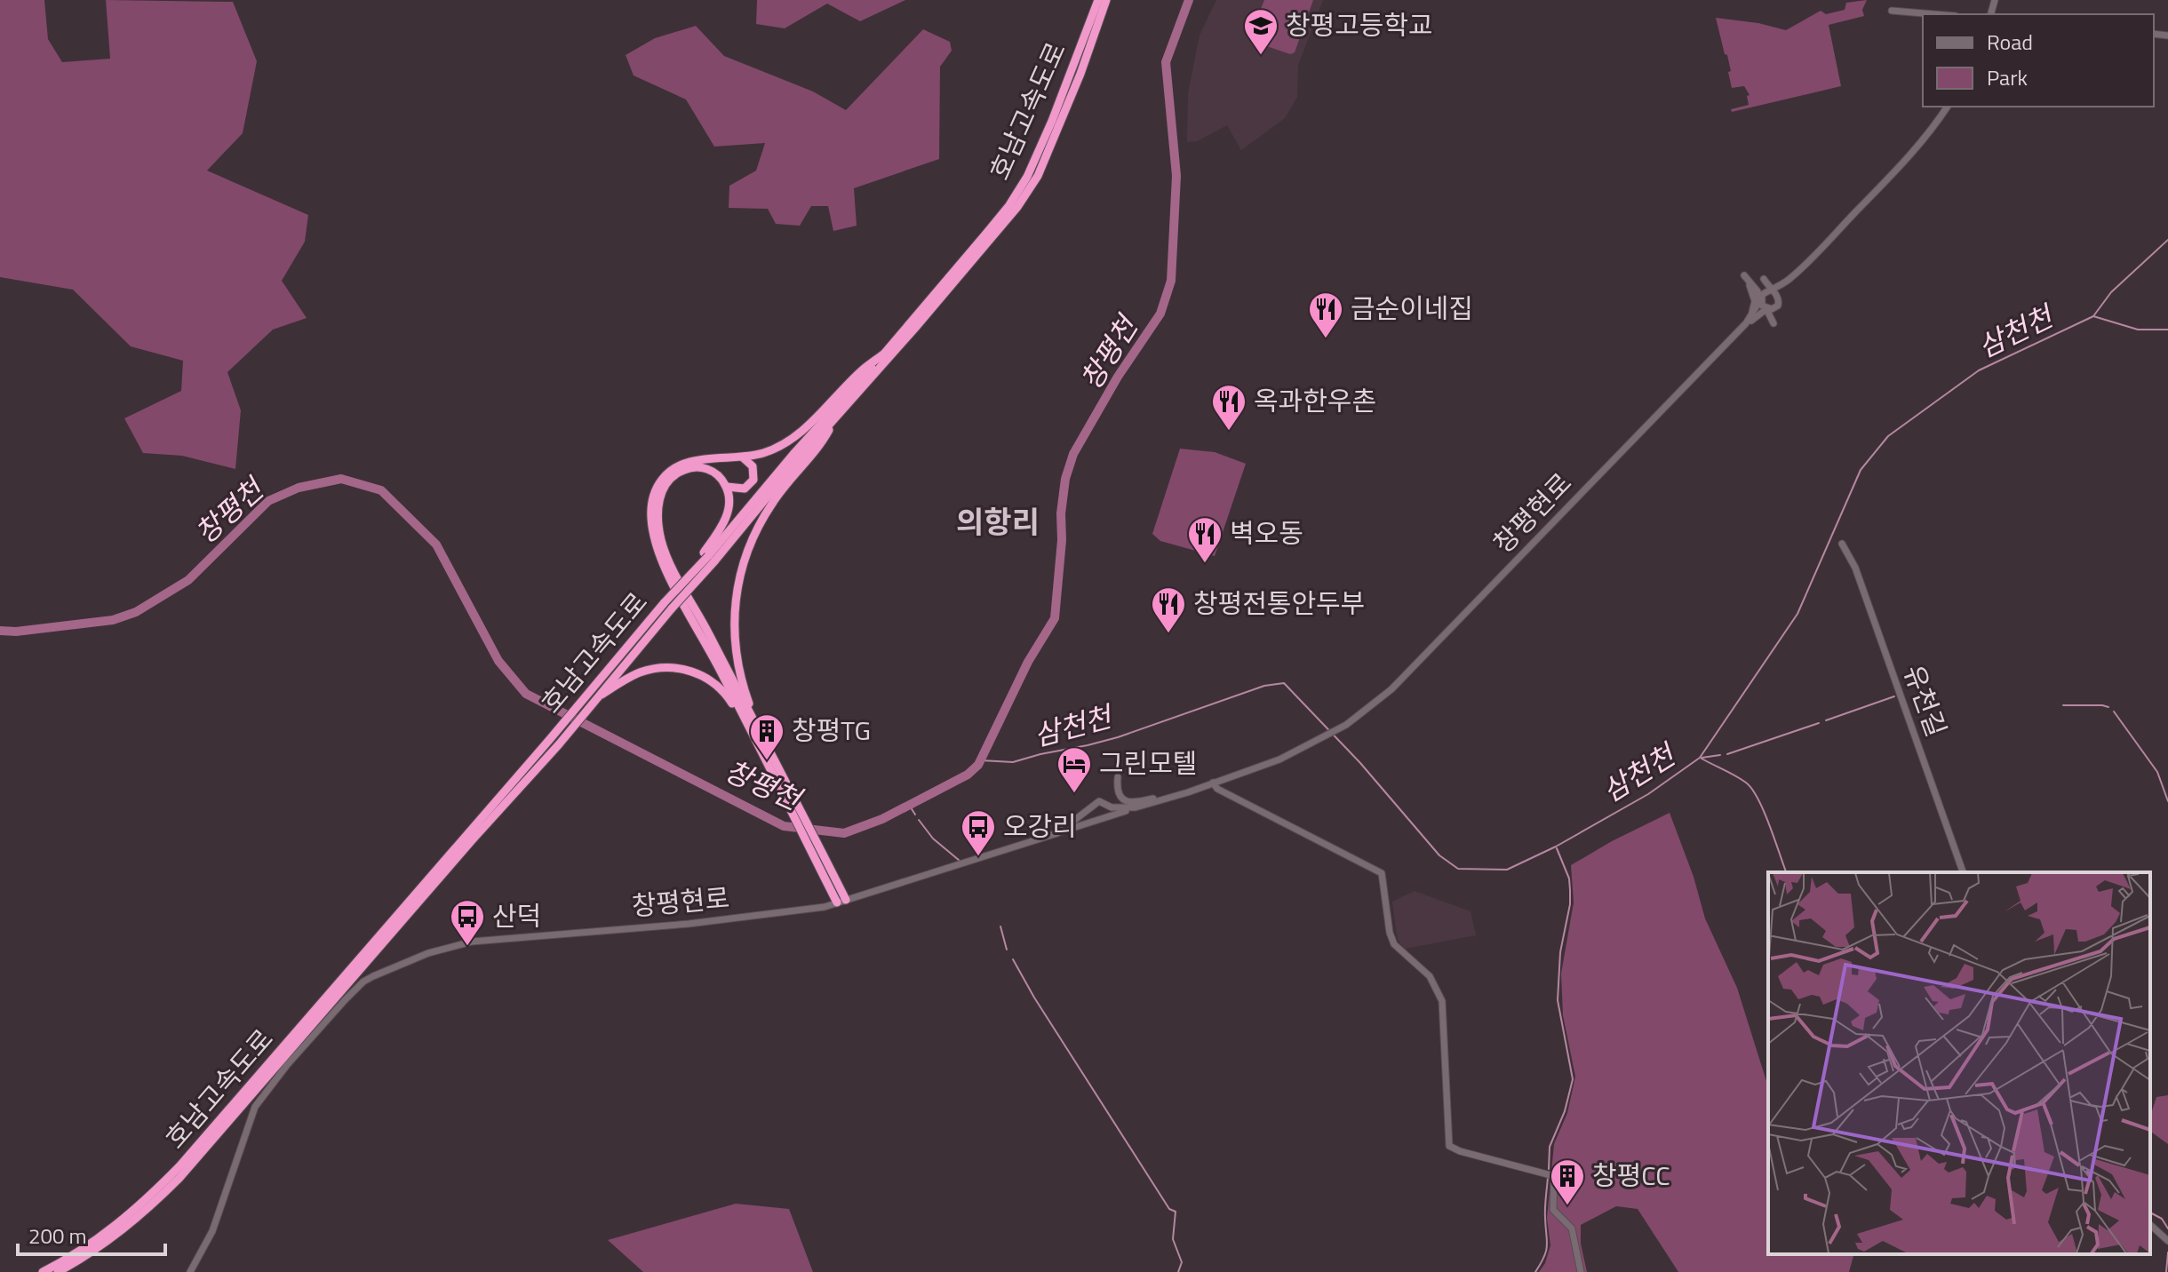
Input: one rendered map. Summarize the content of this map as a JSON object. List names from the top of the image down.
{
  "streets": {
    "highway": ["호남고속도로"],
    "main road": ["창평현로", "유천길"]
  },
  "districts": ["의항리"],
  "water": ["삼천천", "창평천"],
  "places": {
    "school or university": ["창평고등학교"],
    "restaurant": [
      "금순이네집",
      "옥과한우촌",
      "벽오동",
      "창평전통안두부"
    ],
    "building": ["창평TG", "창평CC"],
    "hotel": ["그린모텔"],
    "bus stop": ["오강리", "산덕"]
  },
  "legend": ["Road", "Park"],
  "scale_bar": "200 m"
}
